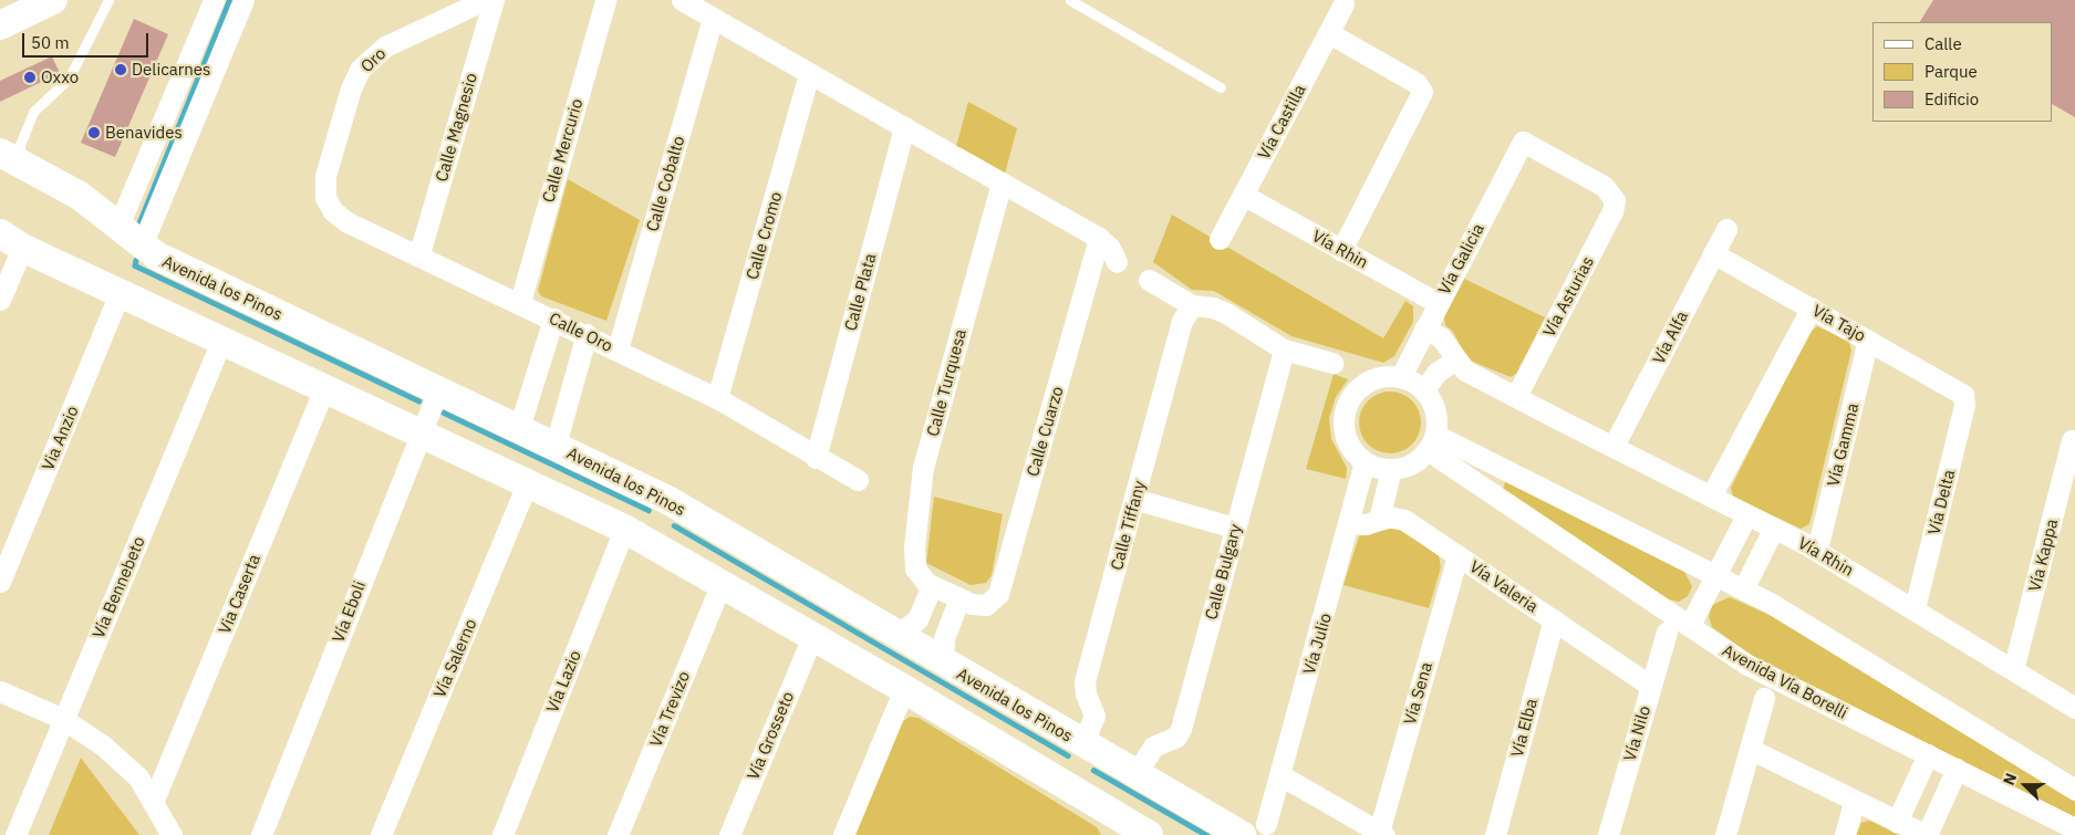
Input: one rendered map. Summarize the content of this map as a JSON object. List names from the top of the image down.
{
  "streets": {
    "street": [
      "Oro",
      "Vía Castilla",
      "Calle Magnesio",
      "Calle Mercurio",
      "Calle Cobalto",
      "Calle Cromo",
      "Vía Rhin",
      "Vía Galicia",
      "Avenida los Pinos",
      "Calle Plata",
      "Vía Asturias",
      "Vía Tajo",
      "Calle Oro",
      "Vía Alfa",
      "Calle Turquesa",
      "Calle Cuarzo",
      "Via Anzio",
      "Vía Gamma",
      "Vía Delta",
      "Calle Tiffany",
      "Vía Kappa",
      "Calle Bulgary",
      "Vía Valeria",
      "Vía Bennebeto",
      "Via Caserta",
      "Vía Eboli",
      "Vía Julio",
      "Vía Salerno",
      "Vía Lazio",
      "Avenida Vía Borelli",
      "Vía Sena",
      "Vía Trevizo",
      "Vía Elba",
      "Vía Nilo",
      "Vía Grosseto"
    ]
  },
  "crossings": [
    ["Oro", "Calle Magnesio"],
    ["Oro", "Calle Oro"],
    ["Vía Castilla", "Vía Rhin"],
    ["Calle Magnesio", "Calle Oro"],
    ["Calle Mercurio", "Calle Oro"],
    ["Calle Cobalto", "Calle Oro"],
    ["Calle Cromo", "Calle Oro"],
    ["Vía Rhin", "Vía Galicia"],
    ["Vía Rhin", "Vía Asturias"],
    ["Vía Rhin", "Vía Alfa"],
    ["Vía Rhin", "Vía Gamma"],
    ["Vía Rhin", "Vía Delta"],
    ["Vía Rhin", "Vía Kappa"],
    ["Vía Galicia", "Vía Asturias"],
    ["Vía Galicia", "Vía Julio"],
    ["Vía Galicia", "Avenida Vía Borelli"],
    ["Avenida los Pinos", "Calle Tiffany"],
    ["Avenida los Pinos", "Calle Bulgary"],
    ["Avenida los Pinos", "Vía Eboli"],
    ["Avenida los Pinos", "Vía Julio"],
    ["Calle Plata", "Calle Oro"],
    ["Vía Tajo", "Vía Alfa"],
    ["Vía Tajo", "Vía Gamma"],
    ["Vía Tajo", "Vía Delta"],
    ["Vía Valeria", "Vía Julio"],
    ["Vía Valeria", "Vía Sena"],
    ["Vía Valeria", "Vía Elba"],
    ["Vía Valeria", "Vía Nilo"],
    ["Vía Julio", "Avenida Vía Borelli"]
  ],
  "places": ["Delicarnes", "Oxxo", "Benavides"],
  "legend": ["Calle", "Parque", "Edificio"],
  "scale_bar": "50 m",
  "north": "left"
}
